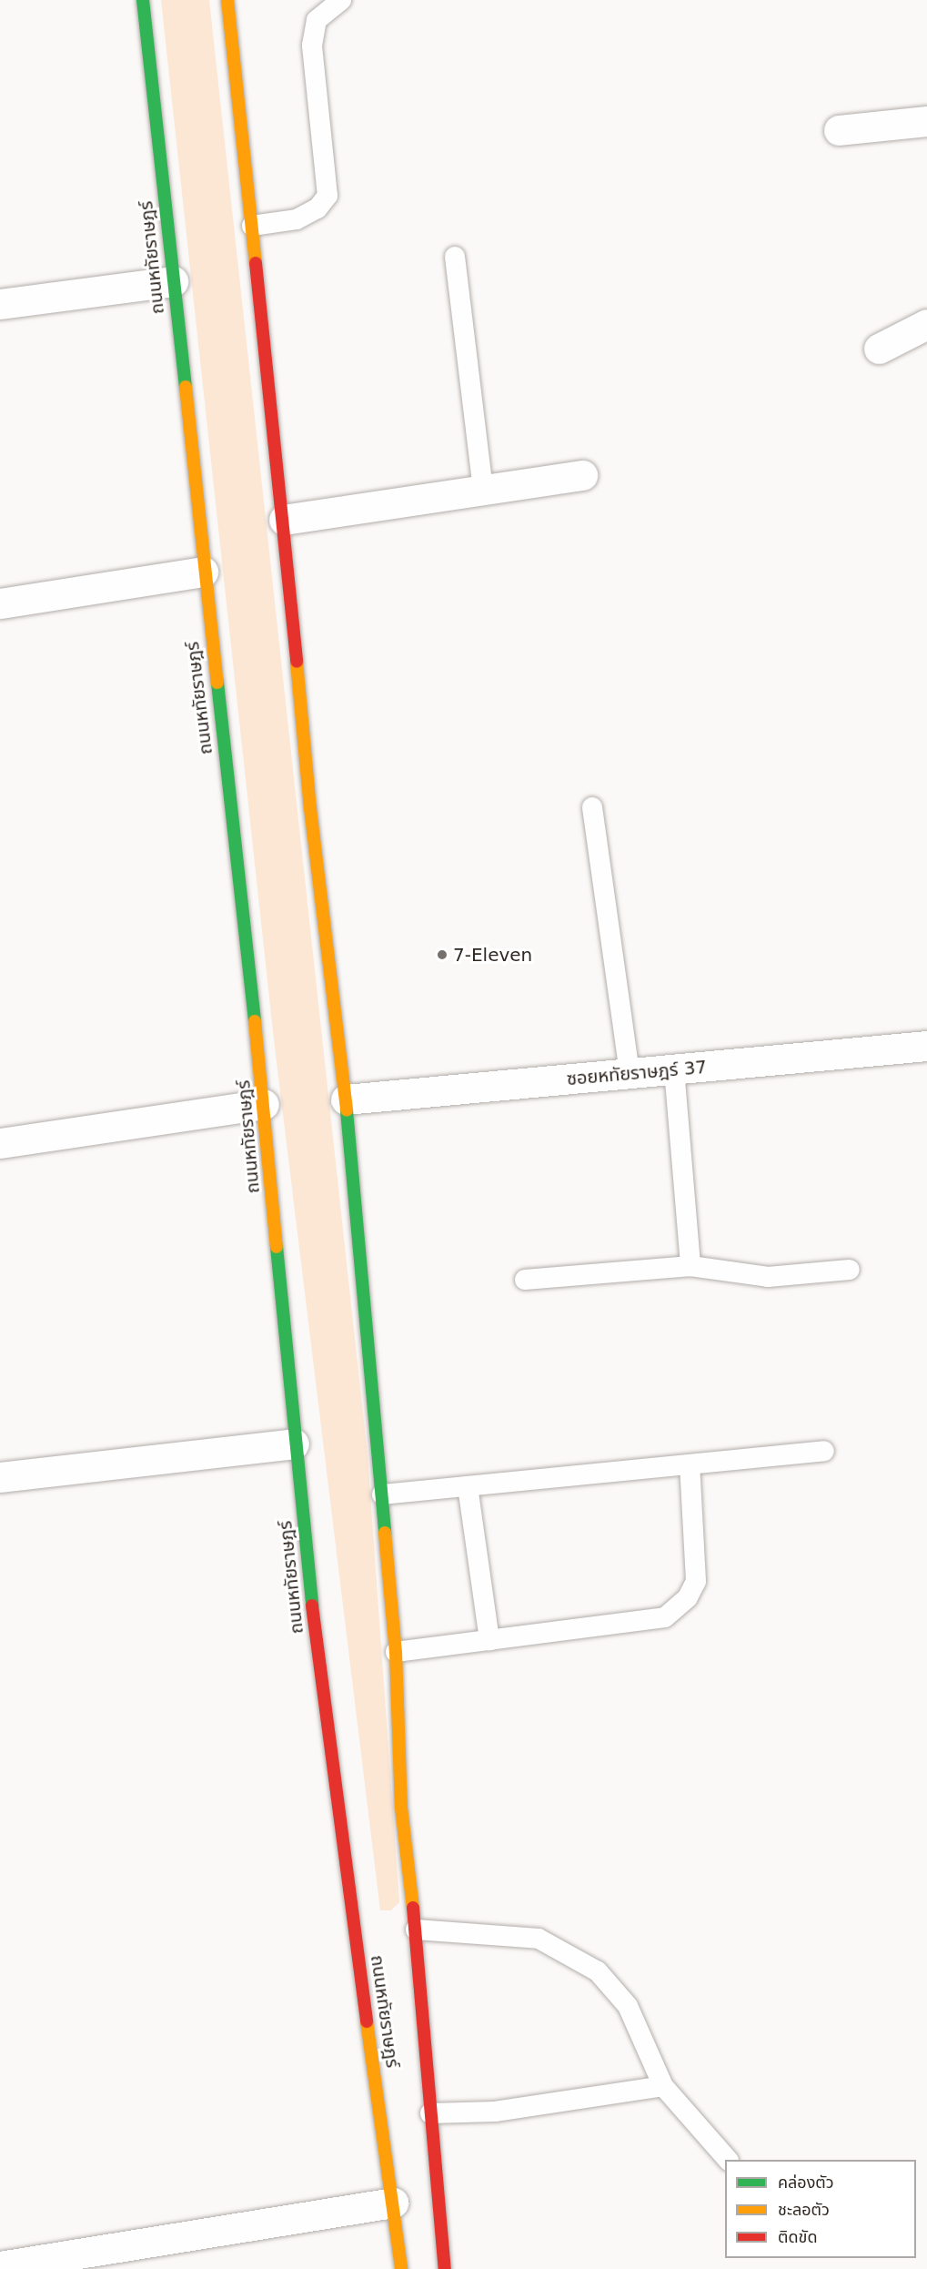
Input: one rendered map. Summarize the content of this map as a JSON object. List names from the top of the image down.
{
  "streets": {
    "main road": ["ถนนหทัยราษฎร์"],
    "street": ["ซอยหทัยราษฎร์ 37"]
  },
  "crossings": [
    ["ถนนหทัยราษฎร์", "ซอยหทัยราษฎร์ 37"]
  ],
  "places": ["7-Eleven"],
  "legend": ["คล่องตัว", "ชะลอตัว", "ติดขัด"]
}
